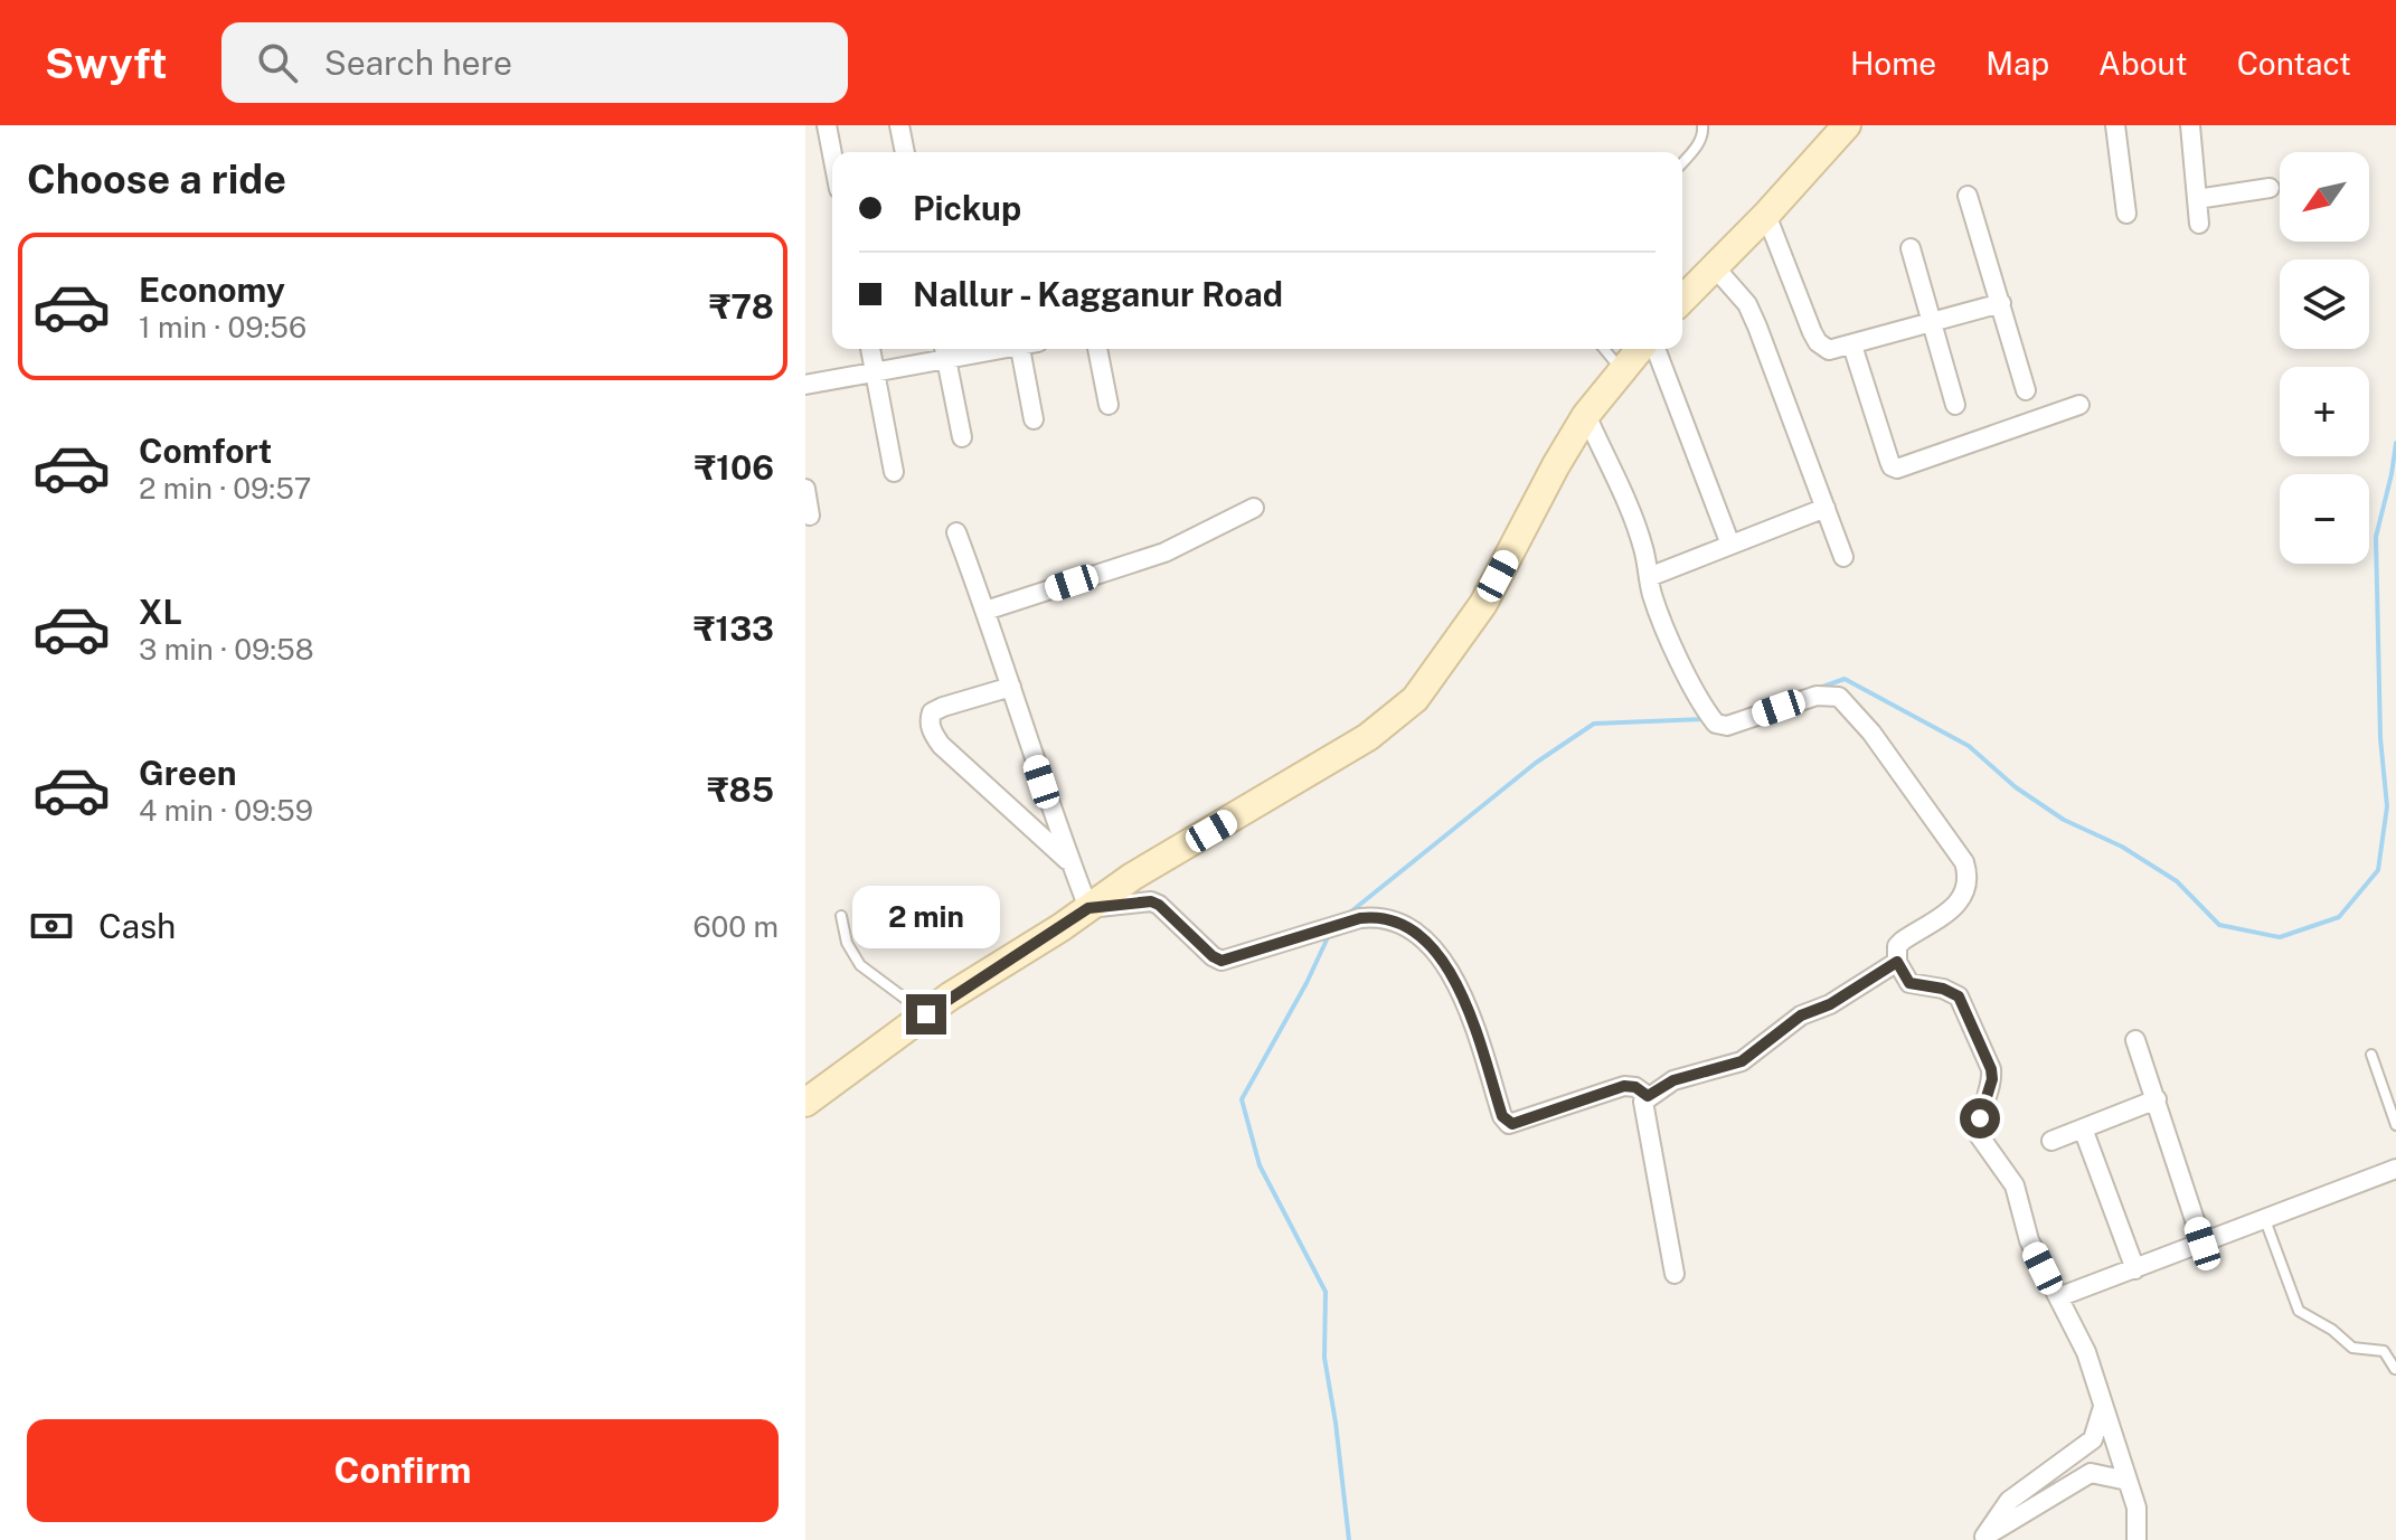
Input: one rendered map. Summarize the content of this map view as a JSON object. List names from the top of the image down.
{
  "north": "bottom left",
  "page": {
    "header": "Swyft",
    "search": "Search here",
    "nav": [
      "Home",
      "Map",
      "About",
      "Contact"
    ],
    "heading": "Choose a ride",
    "map_buttons": ["+", "−"],
    "banner": ["Pickup", "Nallur - Kagganur Road"],
    "list": [
      {
        "name": "Economy",
        "note": "1 min · 09:56",
        "value": "₹78"
      },
      {
        "name": "Comfort",
        "note": "2 min · 09:57",
        "value": "₹106"
      },
      {
        "name": "XL",
        "note": "3 min · 09:58",
        "value": "₹133"
      },
      {
        "name": "Green",
        "note": "4 min · 09:59",
        "value": "₹85"
      }
    ],
    "pay": ["Cash", "600 m"],
    "bubble": "2 min",
    "buttons": "Confirm"
  }
}
